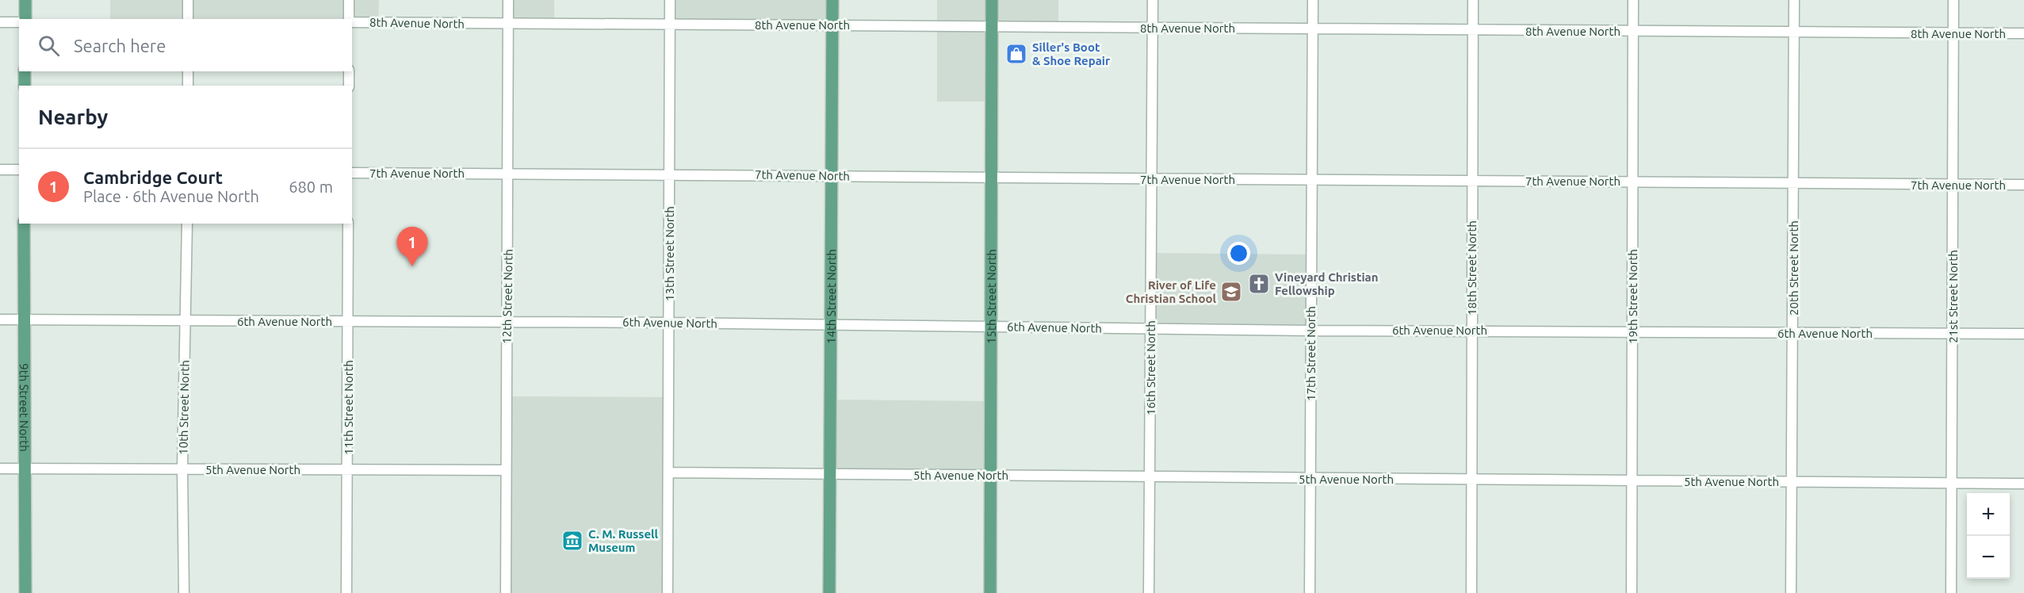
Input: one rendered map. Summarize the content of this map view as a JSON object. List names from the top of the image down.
{
  "streets": {
    "main road": ["14th Street North", "15th Street North", "9th Street North"],
    "street": [
      "8th Avenue North",
      "7th Avenue North",
      "13th Street North",
      "18th Street North",
      "20th Street North",
      "12th Street North",
      "19th Street North",
      "21st Street North",
      "6th Avenue North",
      "17th Street North",
      "16th Street North",
      "10th Street North",
      "11th Street North",
      "5th Avenue North"
    ]
  },
  "crossings": [
    ["8th Avenue North", "13th Street North"],
    ["8th Avenue North", "18th Street North"],
    ["8th Avenue North", "20th Street North"],
    ["8th Avenue North", "12th Street North"],
    ["8th Avenue North", "14th Street North"],
    ["8th Avenue North", "15th Street North"],
    ["8th Avenue North", "19th Street North"],
    ["8th Avenue North", "21st Street North"],
    ["8th Avenue North", "17th Street North"],
    ["8th Avenue North", "16th Street North"],
    ["7th Avenue North", "13th Street North"],
    ["7th Avenue North", "18th Street North"],
    ["7th Avenue North", "20th Street North"],
    ["7th Avenue North", "12th Street North"],
    ["7th Avenue North", "14th Street North"],
    ["7th Avenue North", "15th Street North"],
    ["7th Avenue North", "19th Street North"],
    ["7th Avenue North", "21st Street North"],
    ["7th Avenue North", "17th Street North"],
    ["7th Avenue North", "16th Street North"],
    ["13th Street North", "6th Avenue North"],
    ["13th Street North", "5th Avenue North"],
    ["18th Street North", "6th Avenue North"],
    ["18th Street North", "5th Avenue North"],
    ["20th Street North", "6th Avenue North"],
    ["20th Street North", "5th Avenue North"],
    ["12th Street North", "6th Avenue North"],
    ["12th Street North", "5th Avenue North"],
    ["14th Street North", "6th Avenue North"],
    ["14th Street North", "5th Avenue North"],
    ["15th Street North", "6th Avenue North"],
    ["15th Street North", "5th Avenue North"],
    ["19th Street North", "6th Avenue North"],
    ["19th Street North", "5th Avenue North"],
    ["21st Street North", "6th Avenue North"],
    ["21st Street North", "5th Avenue North"],
    ["6th Avenue North", "17th Street North"],
    ["6th Avenue North", "16th Street North"],
    ["6th Avenue North", "9th Street North"],
    ["6th Avenue North", "10th Street North"],
    ["6th Avenue North", "11th Street North"],
    ["17th Street North", "5th Avenue North"],
    ["16th Street North", "5th Avenue North"],
    ["9th Street North", "5th Avenue North"],
    ["10th Street North", "5th Avenue North"],
    ["11th Street North", "5th Avenue North"]
  ],
  "places": {
    "shop": ["Siller's Boot & Shoe Repair"],
    "church": ["Vineyard Christian Fellowship"],
    "school or university": ["River of Life Christian School"],
    "museum": ["C. M. Russell Museum"]
  },
  "page": {
    "search": "Search here",
    "heading": "Nearby",
    "list": [
      {
        "mark": "1",
        "name": "Cambridge Court",
        "note": "Place · 6th Avenue North",
        "value": "680 m"
      }
    ],
    "pins": "1",
    "map_buttons": ["+", "−"]
  }
}
